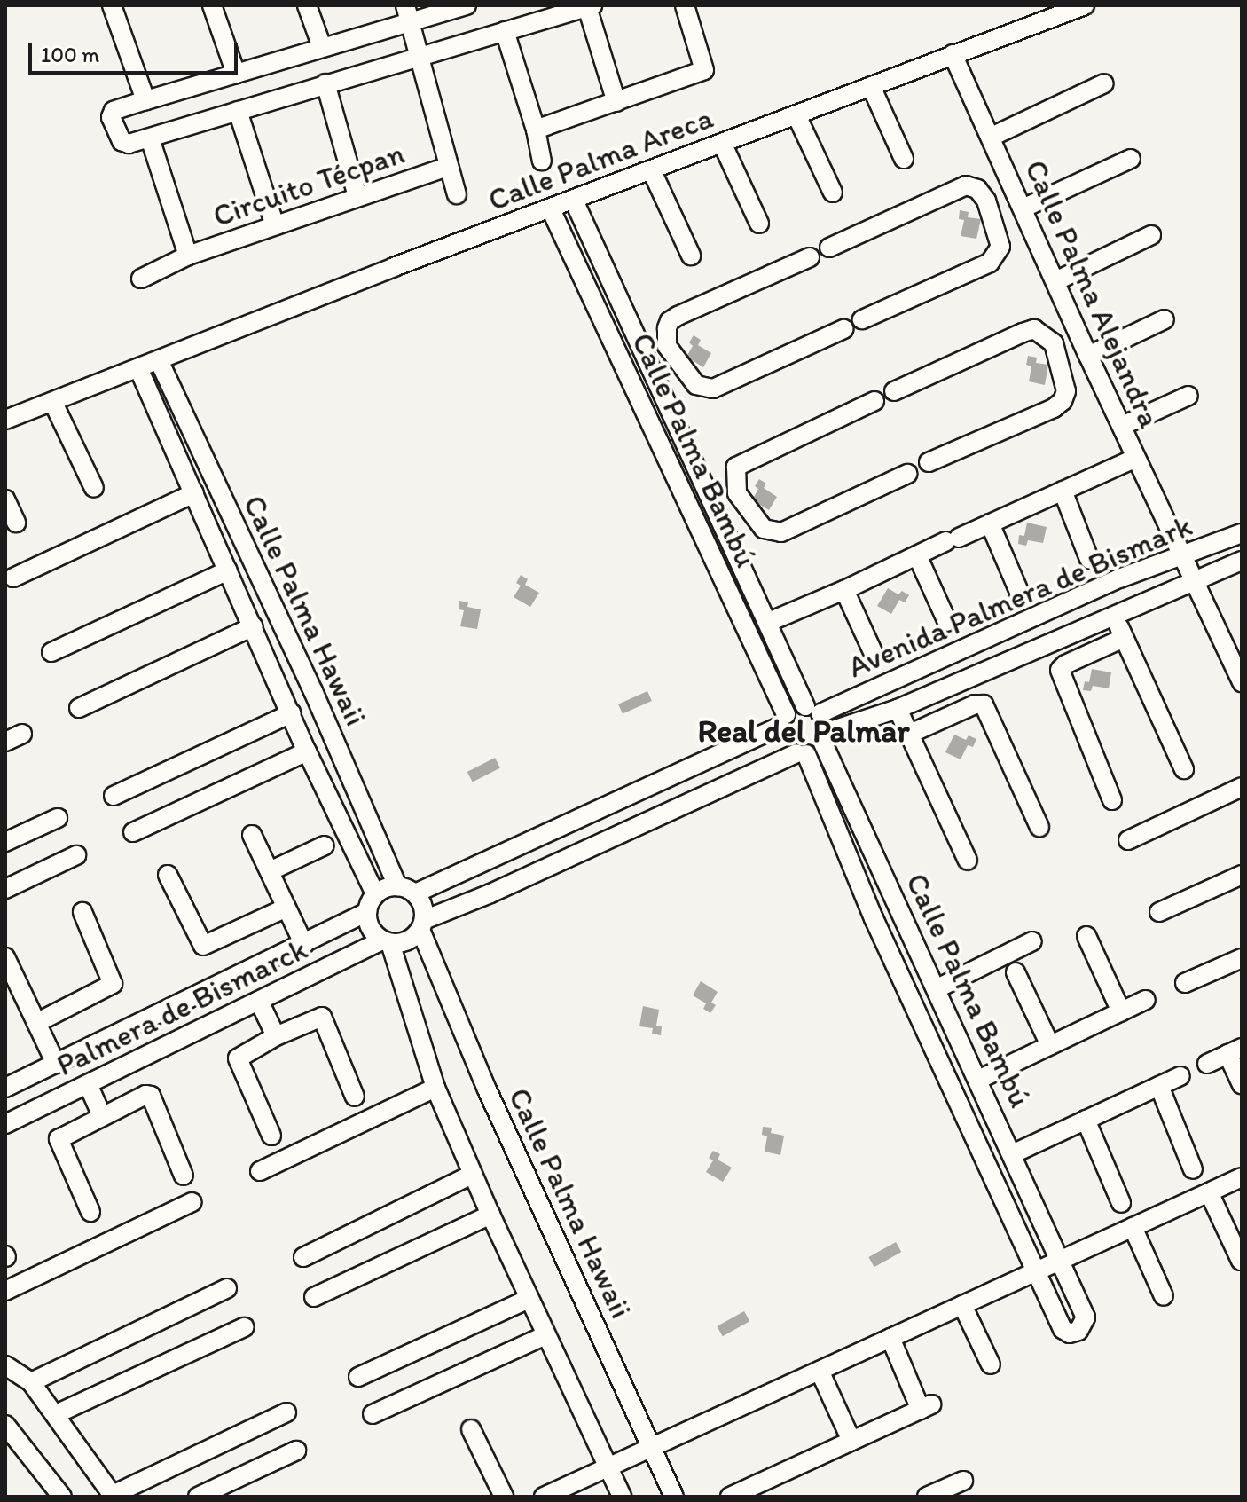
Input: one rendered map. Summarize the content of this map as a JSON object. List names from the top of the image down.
{
  "streets": {
    "street": [
      "Calle Palma Areca",
      "Circuito Técpan",
      "Calle Palma Alejandra",
      "Calle Palma Bambú",
      "Avenida Palmera de Bismark",
      "Calle Palma Hawaii",
      "Palmera de Bismarck"
    ]
  },
  "crossings": [
    ["Calle Palma Areca", "Calle Palma Alejandra"],
    ["Calle Palma Areca", "Calle Palma Bambú"],
    ["Calle Palma Areca", "Calle Palma Hawaii"],
    ["Calle Palma Alejandra", "Avenida Palmera de Bismark"],
    ["Calle Palma Bambú", "Avenida Palmera de Bismark"],
    ["Calle Palma Hawaii", "Palmera de Bismarck"]
  ],
  "districts": ["Real del Palmar"],
  "scale_bar": "100 m"
}
